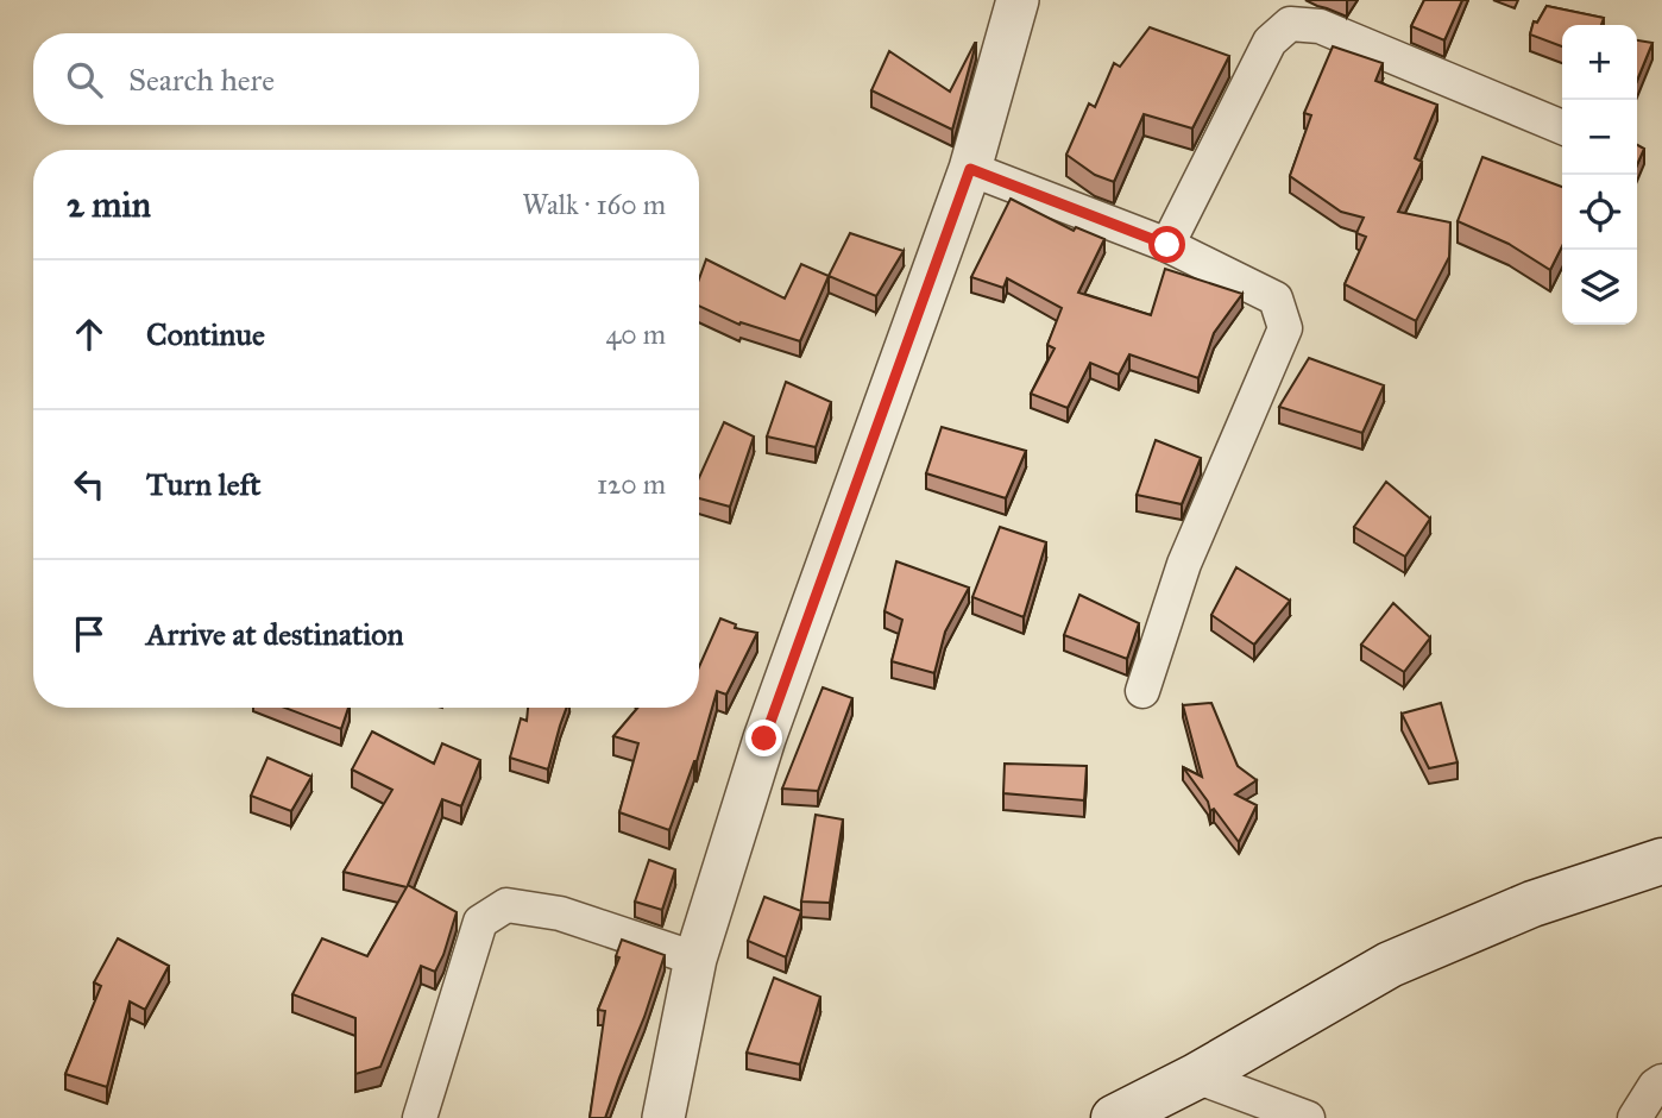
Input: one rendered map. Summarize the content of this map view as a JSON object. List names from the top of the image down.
{
  "page": {
    "map_buttons": ["+", "−"],
    "search": "Search here",
    "heading": ["2 min", "Walk · 160 m"],
    "list": [
      ["Continue", "40 m"],
      ["Turn left", "120 m"],
      "Arrive at destination"
    ]
  }
}
